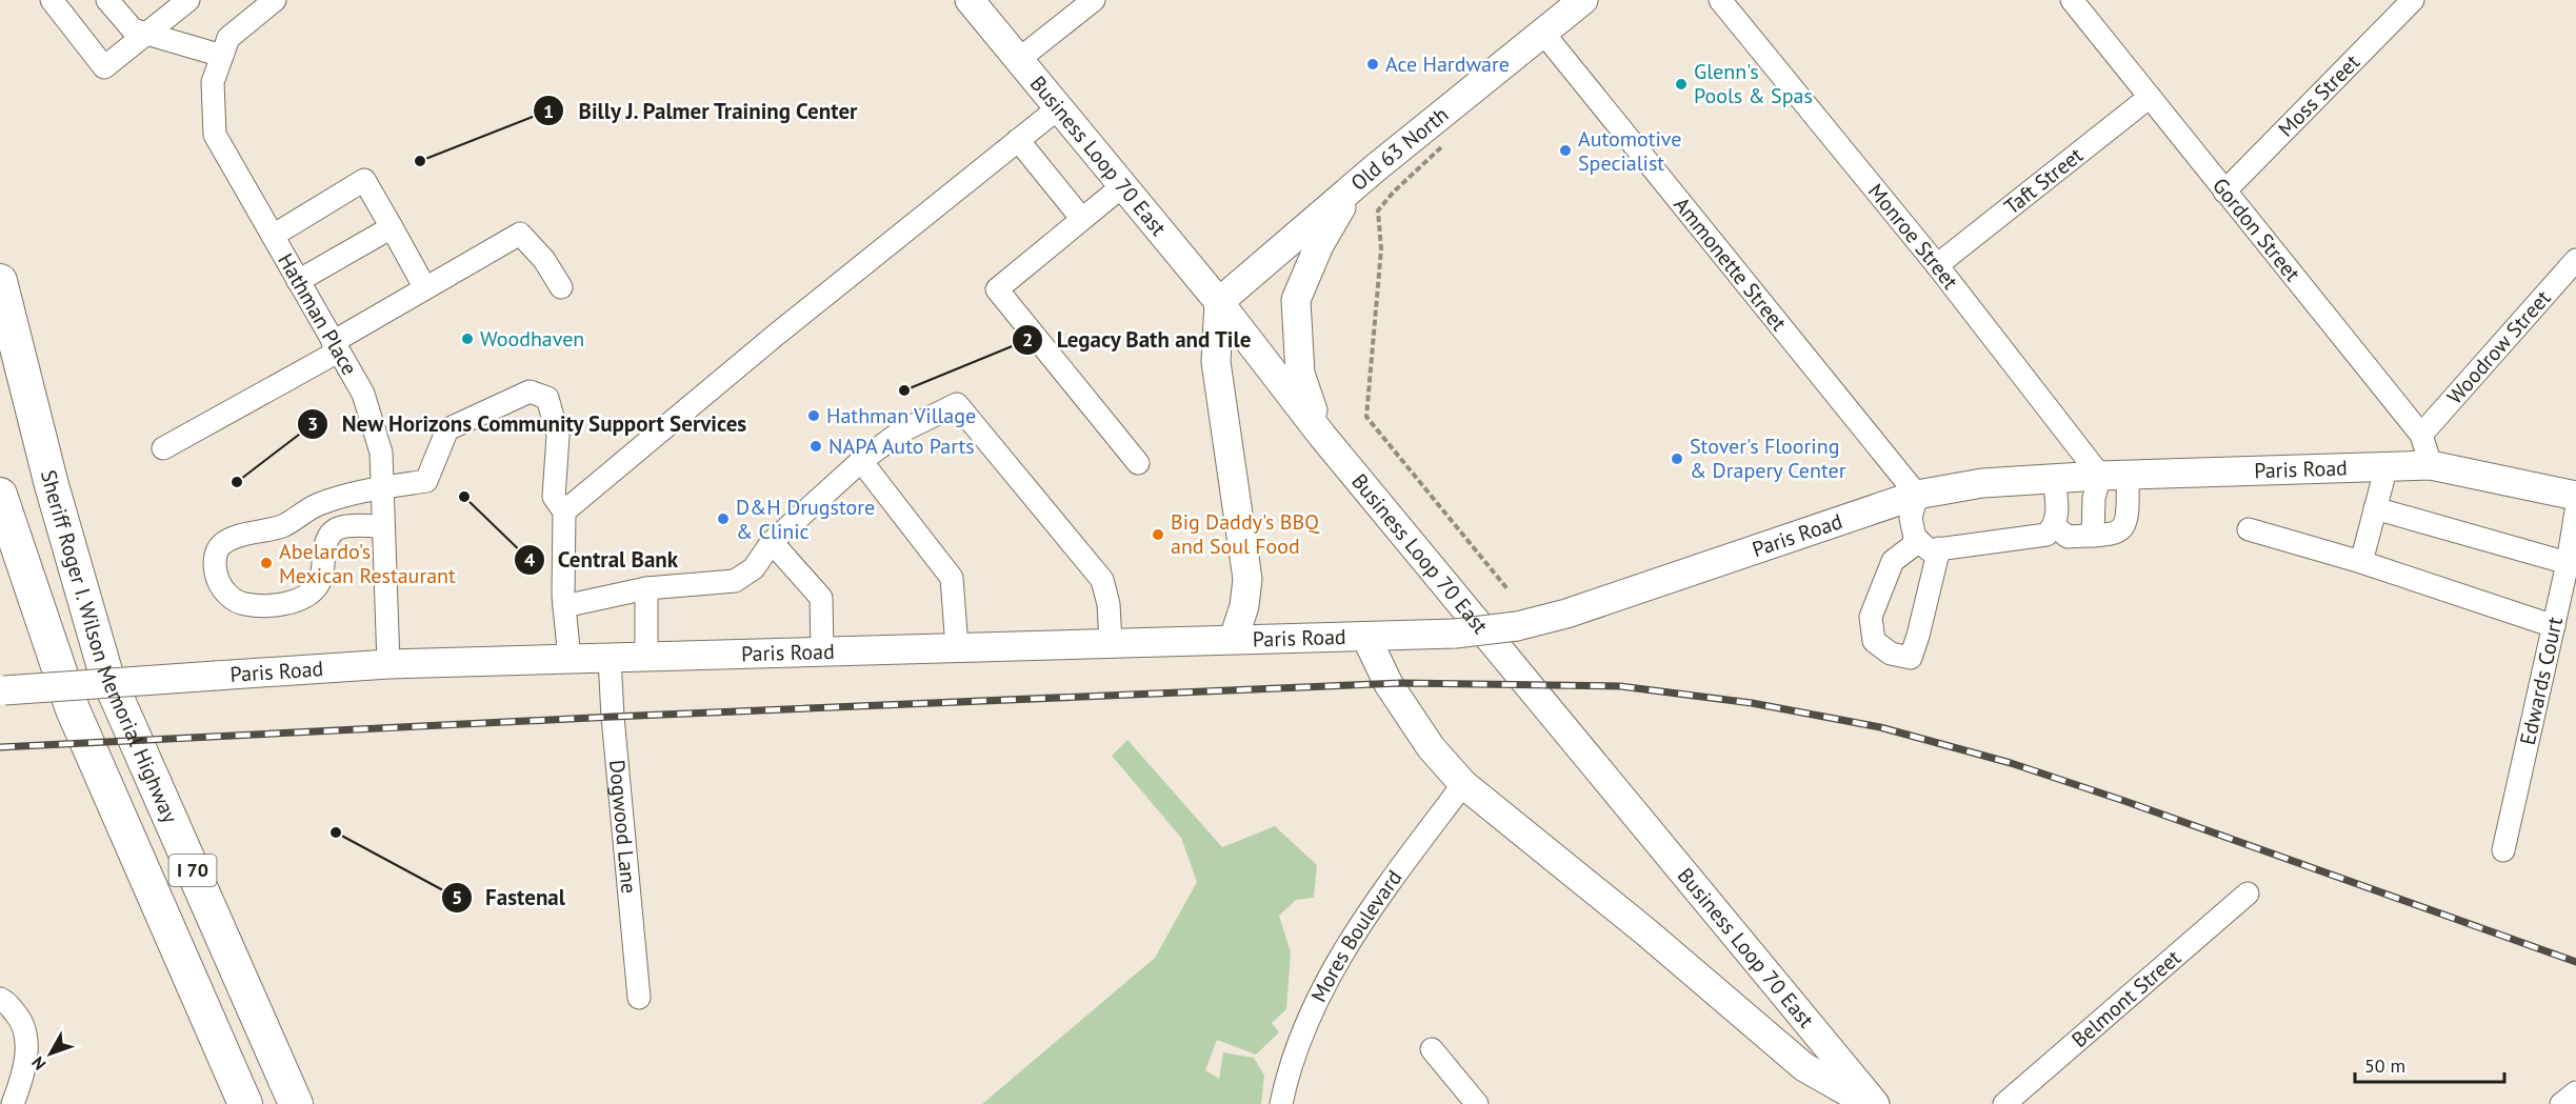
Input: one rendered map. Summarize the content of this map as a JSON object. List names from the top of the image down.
{
  "streets": {
    "highway": ["Sheriff Roger I. Wilson Memorial Highway", "I 70"],
    "main road": ["Old 63 North", "Business Loop 70 East", "Paris Road"],
    "street": [
      "Moss Street",
      "Taft Street",
      "Gordon Street",
      "Monroe Street",
      "Ammonette Street",
      "Hathman Place",
      "Woodrow Street",
      "Edwards Court",
      "Dogwood Lane",
      "Mores Boulevard",
      "Belmont Street"
    ]
  },
  "crossings": [
    ["Moss Street", "Gordon Street"],
    ["Old 63 North", "Business Loop 70 East"],
    ["Old 63 North", "Ammonette Street"],
    ["Taft Street", "Gordon Street"],
    ["Taft Street", "Monroe Street"],
    ["Gordon Street", "Woodrow Street"],
    ["Gordon Street", "Paris Road"],
    ["Monroe Street", "Paris Road"],
    ["Ammonette Street", "Paris Road"],
    ["Hathman Place", "Paris Road"],
    ["Paris Road", "Dogwood Lane"]
  ],
  "places": [
    "Ace Hardware",
    "Glenn's Pools & Spas",
    "Automotive Specialist",
    "Billy J. Palmer Training Center",
    "Woodhaven",
    "Legacy Bath and Tile",
    "Hathman Village",
    "NAPA Auto Parts",
    "Stover's Flooring & Drapery Center",
    "New Horizons Community Support Services",
    "Central Bank",
    "D&H Drugstore & Clinic",
    "Big Daddy's BBQ and Soul Food",
    "Abelardo's Mexican Restaurant",
    "Fastenal"
  ],
  "scale_bar": "50 m",
  "north": "bottom left"
}
